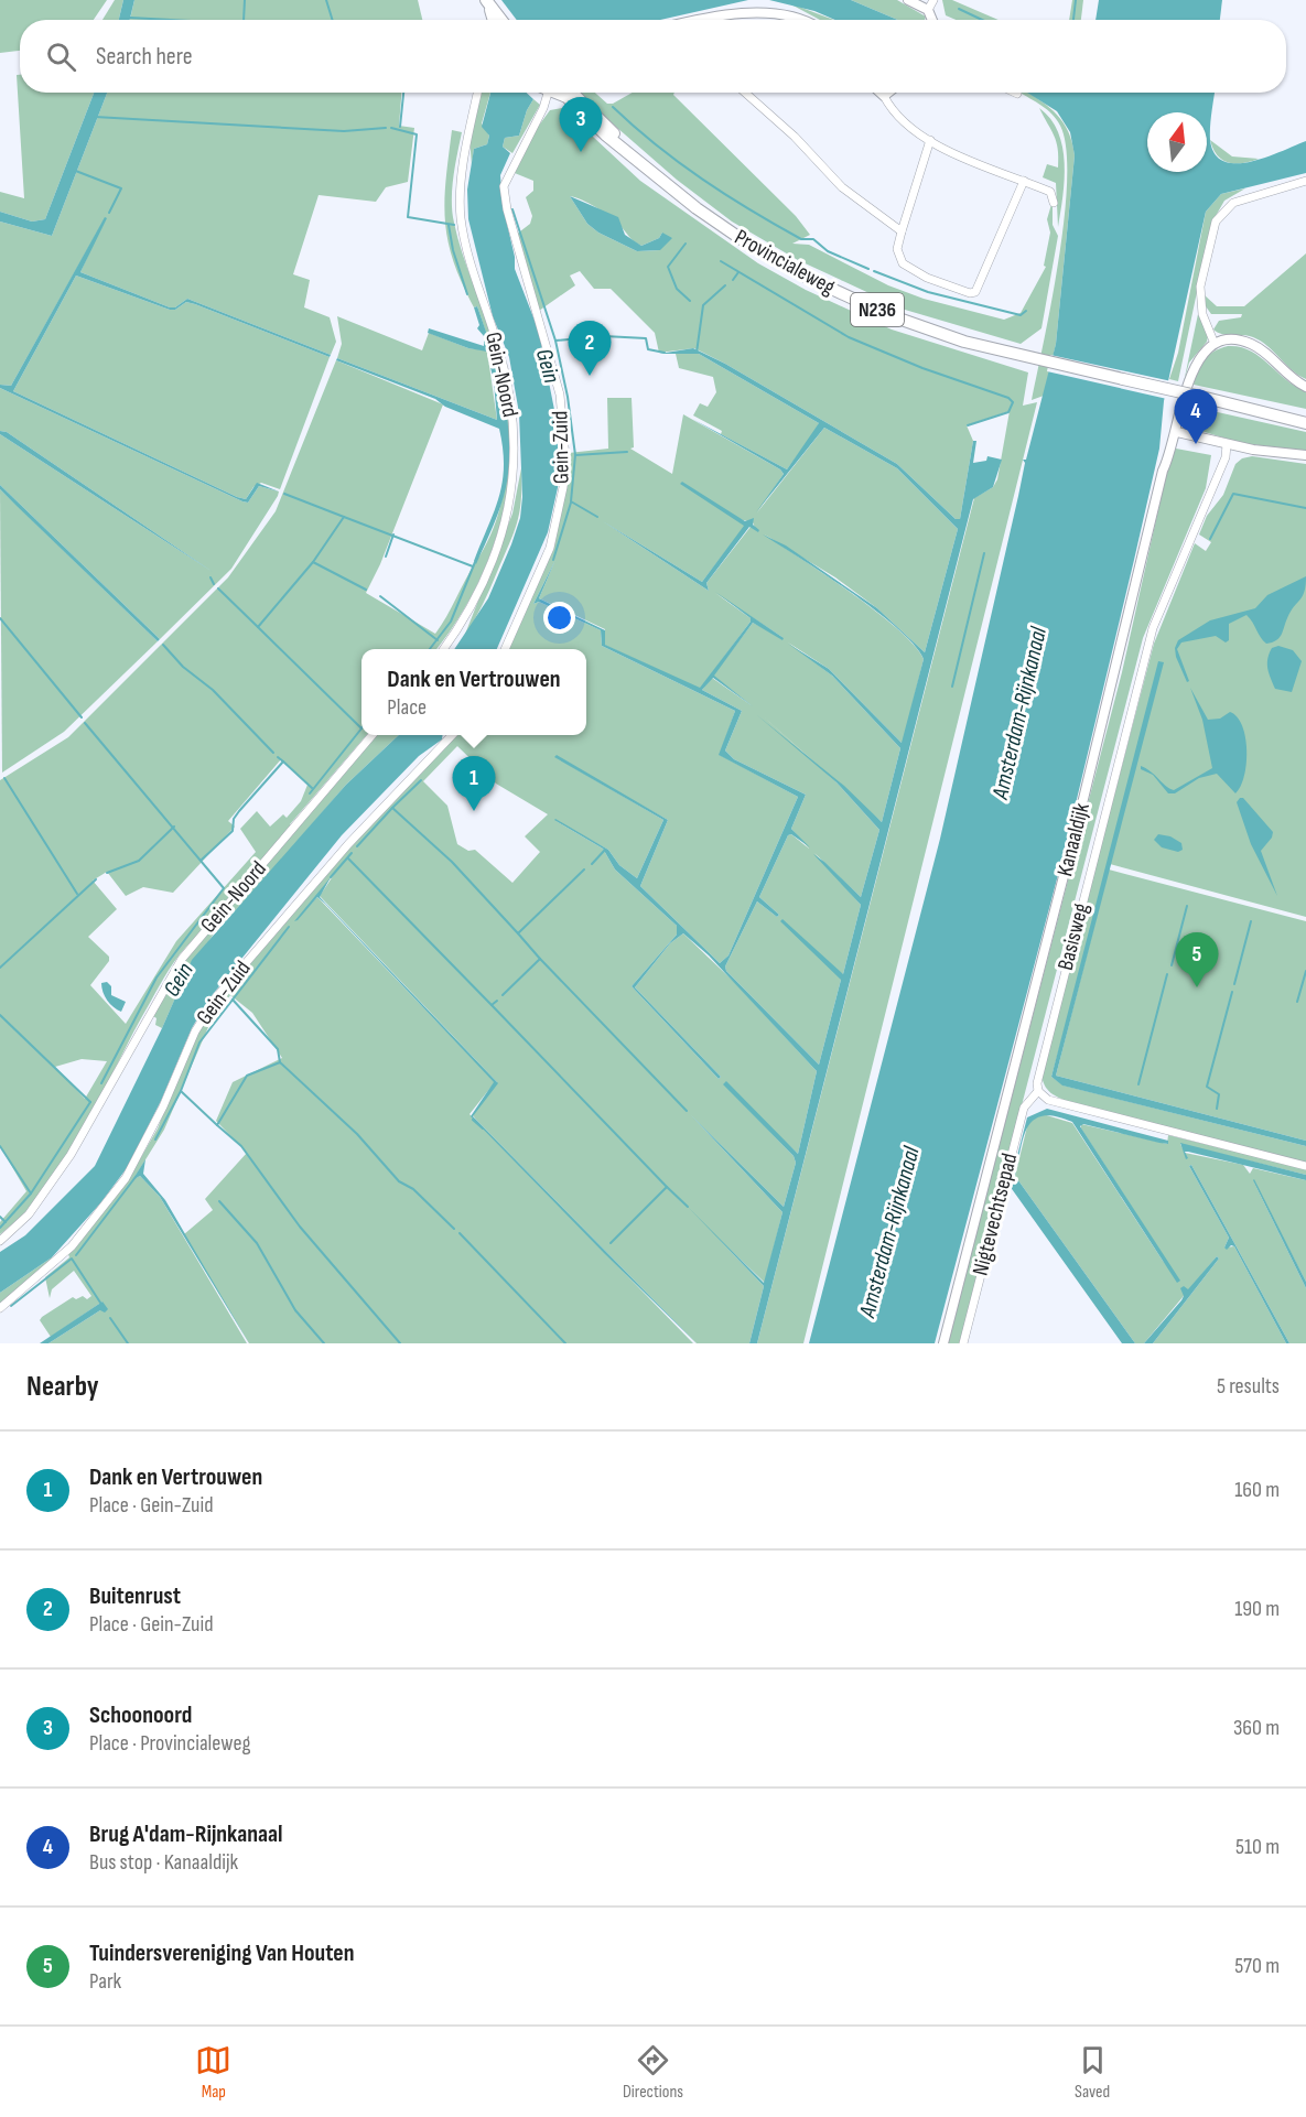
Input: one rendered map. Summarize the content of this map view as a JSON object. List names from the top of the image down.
{
  "streets": {
    "main road": ["Provincialeweg", "N236"],
    "street": [
      "Gein-Noord",
      "Gein-Zuid",
      "Kanaaldijk",
      "Basisweg",
      "Nigtevechtsepad"
    ]
  },
  "crossings": [
    ["Provincialeweg", "N236"],
    ["Basisweg", "Nigtevechtsepad"]
  ],
  "water": ["Gein", "Amsterdam-Rijnkanaal"],
  "north": "top",
  "page": {
    "search": "Search here",
    "pins": [
      "3",
      "2",
      "4",
      "1",
      "5"
    ],
    "popup": ["Dank en Vertrouwen", "Place"],
    "heading": ["Nearby", "5 results"],
    "list": [
      {
        "mark": "1",
        "name": "Dank en Vertrouwen",
        "note": "Place · Gein-Zuid",
        "value": "160 m"
      },
      {
        "mark": "2",
        "name": "Buitenrust",
        "note": "Place · Gein-Zuid",
        "value": "190 m"
      },
      {
        "mark": "3",
        "name": "Schoonoord",
        "note": "Place · Provincialeweg",
        "value": "360 m"
      },
      {
        "mark": "4",
        "name": "Brug A'dam-Rijnkanaal",
        "note": "Bus stop · Kanaaldijk",
        "value": "510 m"
      },
      {
        "mark": "5",
        "name": "Tuindersvereniging Van Houten",
        "note": "Park",
        "value": "570 m"
      }
    ],
    "nav": ["Map", "Directions", "Saved"]
  }
}
